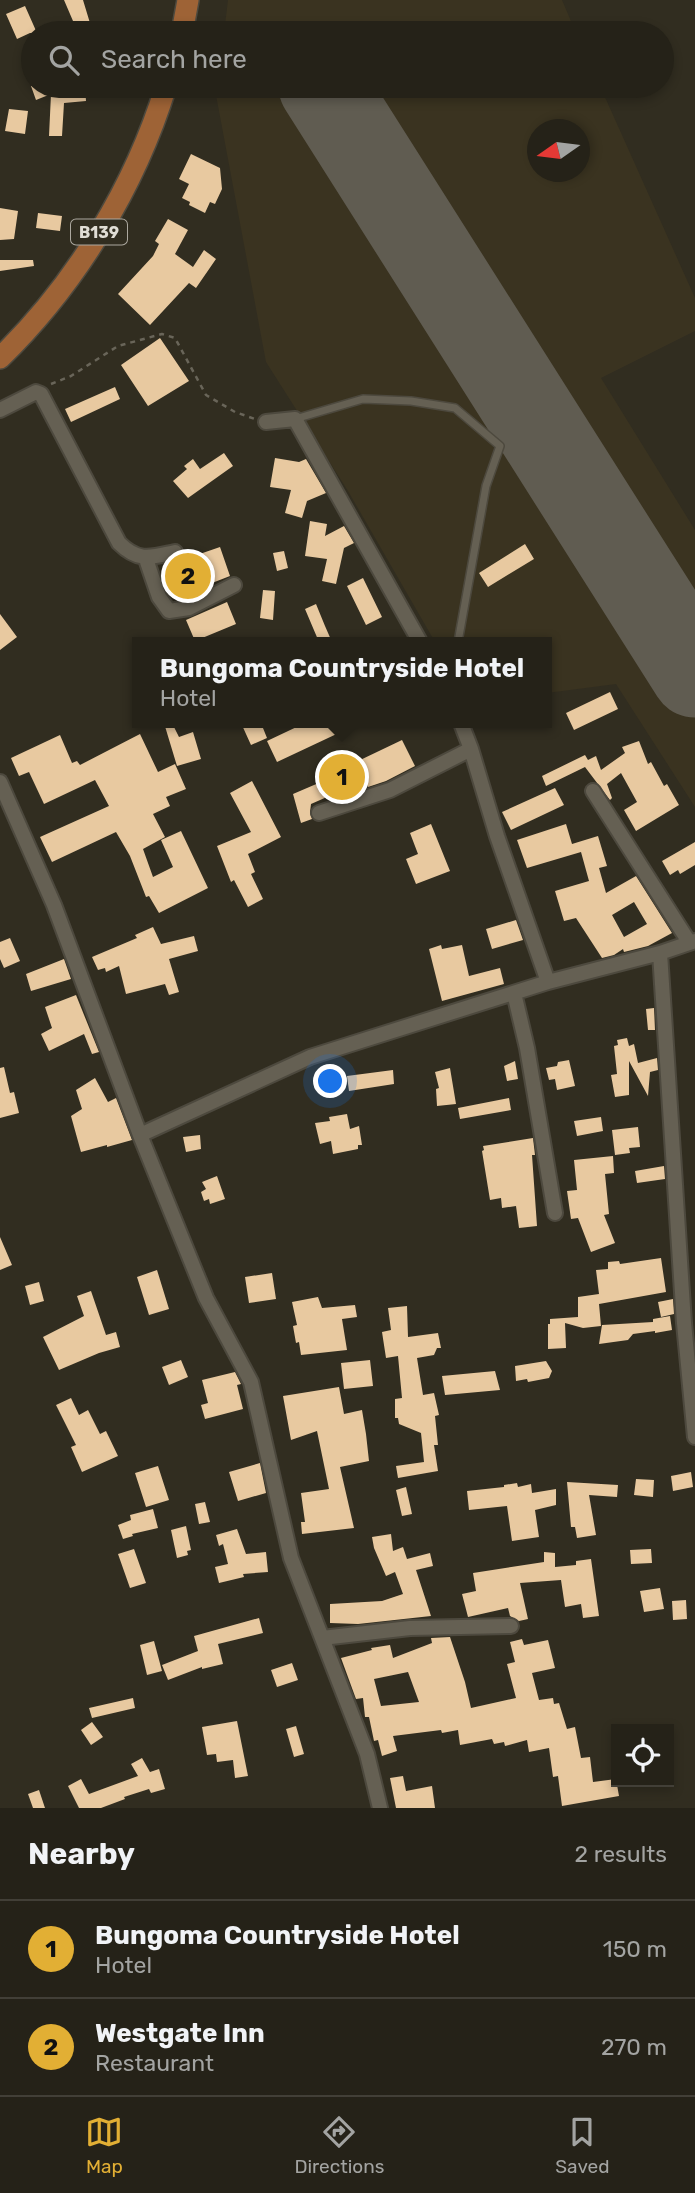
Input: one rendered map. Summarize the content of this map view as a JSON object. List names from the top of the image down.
{
  "streets": {
    "main road": ["B139"]
  },
  "north": "left",
  "page": {
    "search": "Search here",
    "pins": ["2", "1"],
    "popup": ["Bungoma Countryside Hotel", "Hotel"],
    "heading": ["Nearby", "2 results"],
    "list": [
      {
        "mark": "1",
        "name": "Bungoma Countryside Hotel",
        "note": "Hotel",
        "value": "150 m"
      },
      {
        "mark": "2",
        "name": "Westgate Inn",
        "note": "Restaurant",
        "value": "270 m"
      }
    ],
    "nav": ["Map", "Directions", "Saved"]
  }
}
